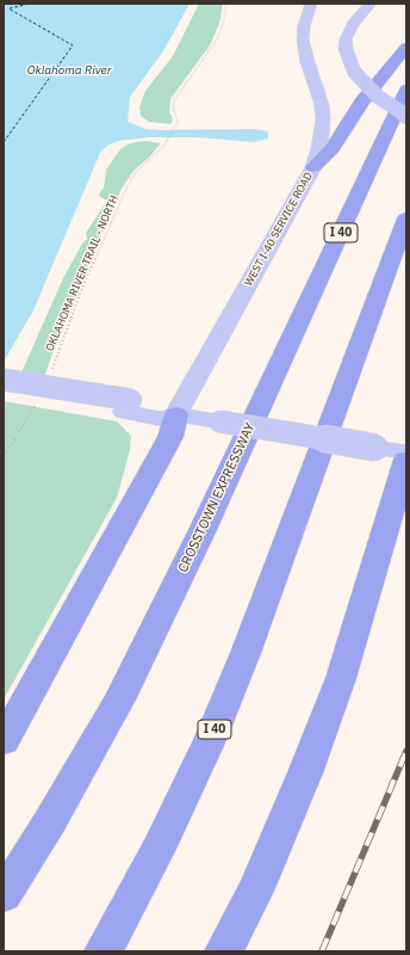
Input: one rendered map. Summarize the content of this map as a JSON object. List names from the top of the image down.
{
  "streets": {
    "highway": ["I 40", "CROSSTOWN EXPRESSWAY"],
    "main road": ["WEST I-40 SERVICE ROAD"],
    "path": ["OKLAHOMA RIVER TRAIL - NORTH"]
  },
  "water": ["Oklahoma River"]
}
